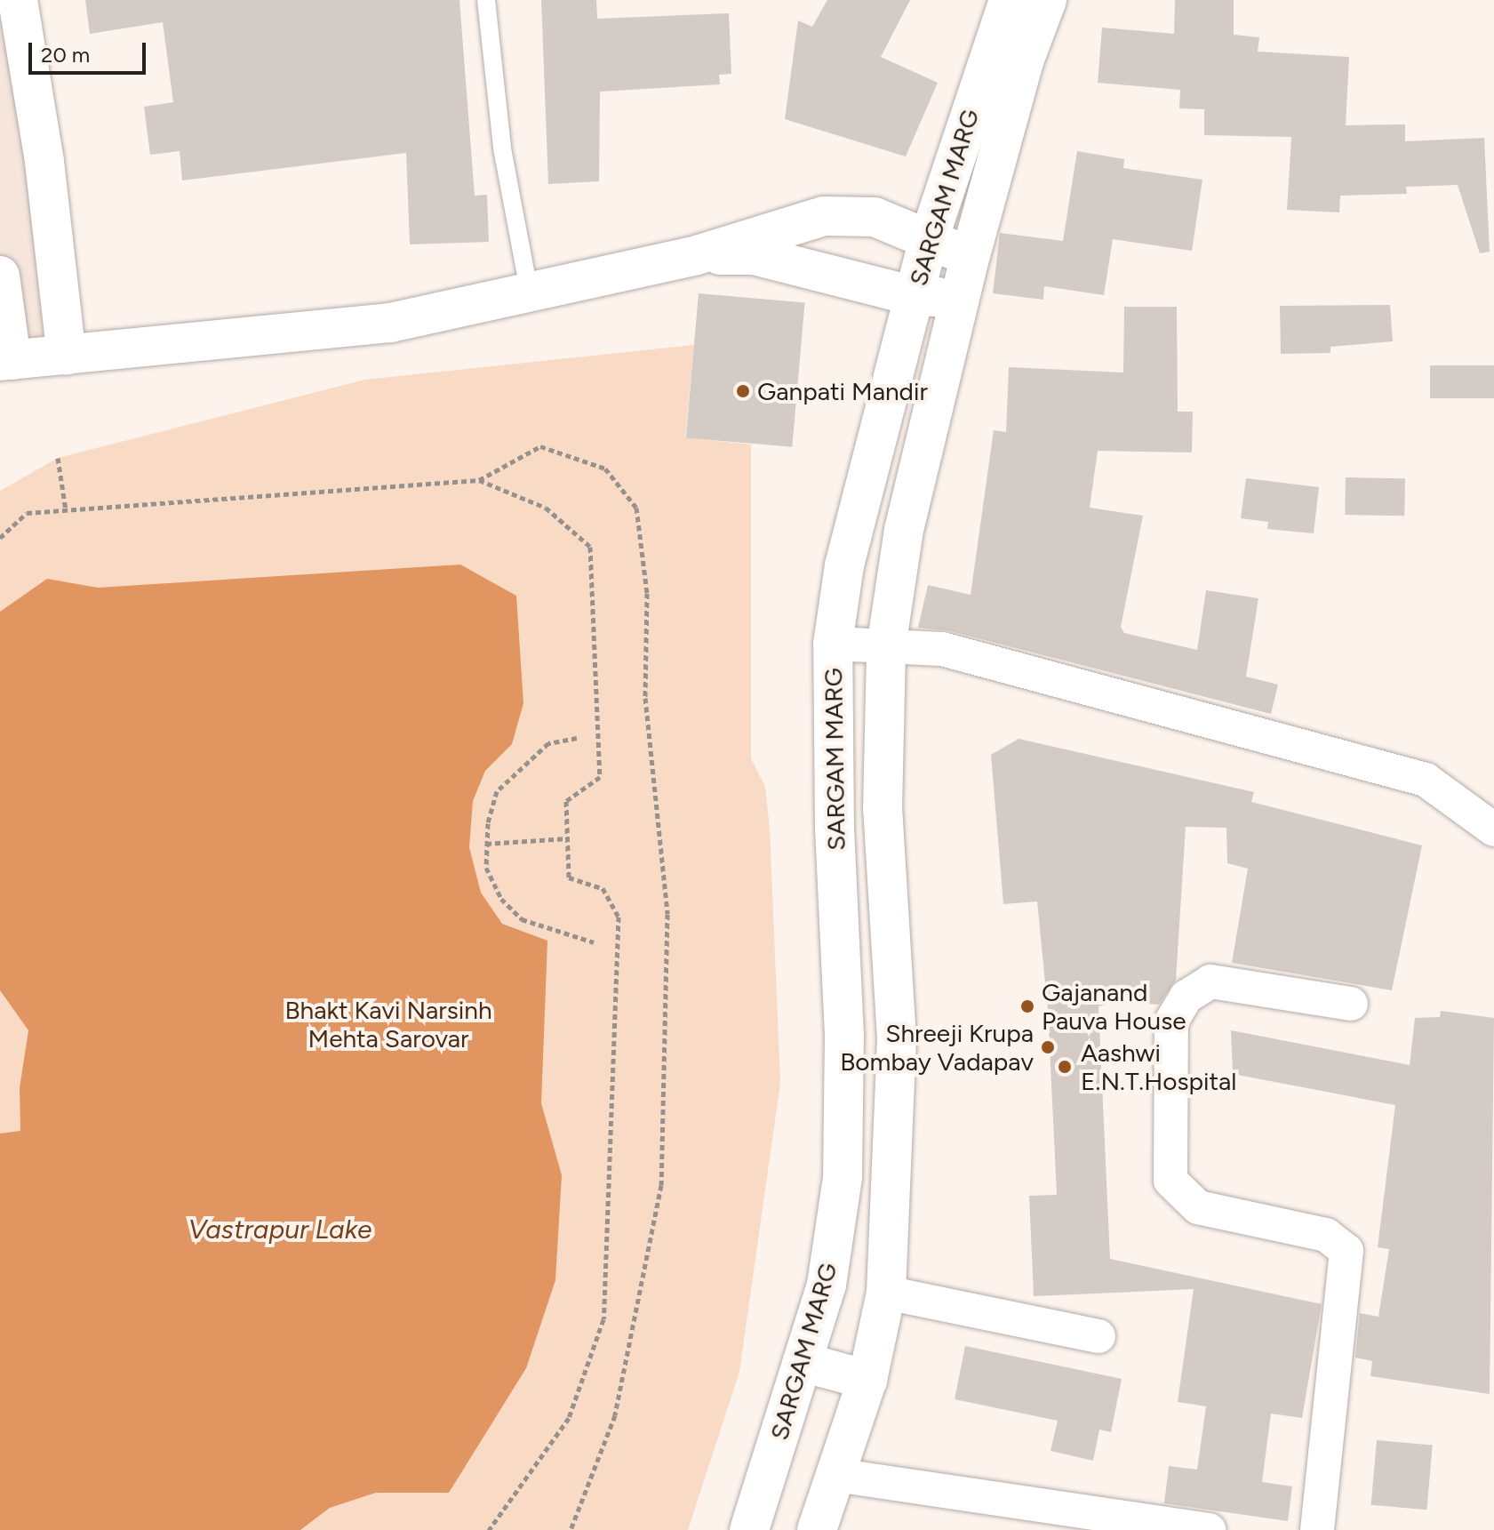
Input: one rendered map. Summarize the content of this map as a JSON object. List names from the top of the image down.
{
  "streets": {
    "main road": ["SARGAM MARG"]
  },
  "water": ["Vastrapur Lake"],
  "parks": ["Bhakt Kavi Narsinh Mehta Sarovar"],
  "places": [
    "Ganpati Mandir",
    "Gajanand Pauva House",
    "Shreeji Krupa Bombay Vadapav",
    "Aashwi E.N.T.Hospital"
  ],
  "scale_bar": "20 m"
}
